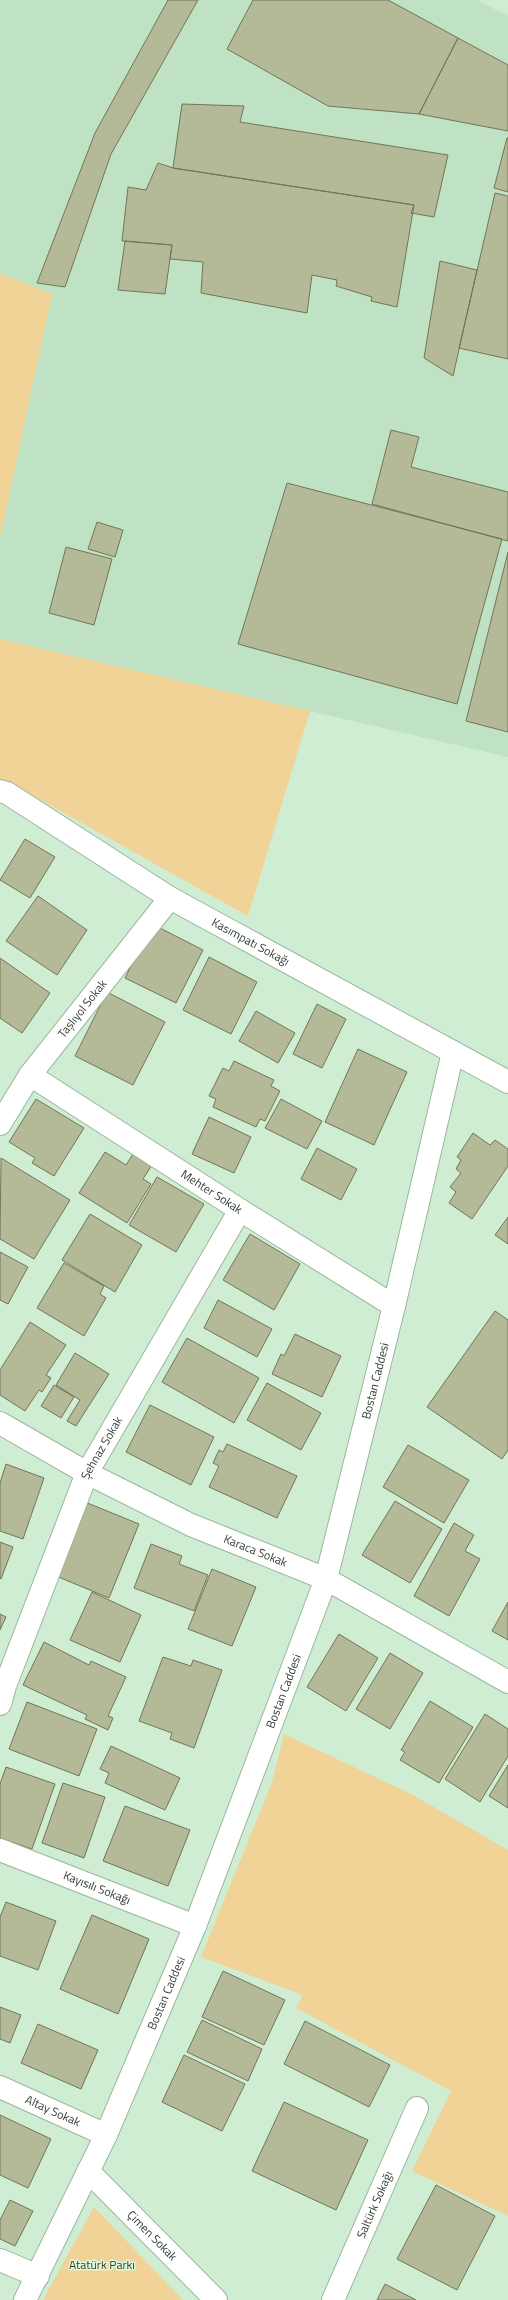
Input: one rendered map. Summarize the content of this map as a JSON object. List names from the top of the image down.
{
  "streets": {
    "street": [
      "Kasımpatı Sokağı",
      "Taşlıyol Sokak",
      "Mehter Sokak",
      "Bostan Caddesi",
      "Şehnaz Sokak",
      "Karaca Sokak",
      "Kayısılı Sokağı",
      "Altay Sokak",
      "Saltürk Sokağı",
      "Çimen Sokak"
    ]
  },
  "crossings": [
    ["Kasımpatı Sokağı", "Taşlıyol Sokak"],
    ["Kasımpatı Sokağı", "Bostan Caddesi"],
    ["Taşlıyol Sokak", "Mehter Sokak"],
    ["Mehter Sokak", "Bostan Caddesi"],
    ["Mehter Sokak", "Şehnaz Sokak"],
    ["Bostan Caddesi", "Karaca Sokak"],
    ["Bostan Caddesi", "Kayısılı Sokağı"],
    ["Bostan Caddesi", "Altay Sokak"],
    ["Bostan Caddesi", "Çimen Sokak"],
    ["Şehnaz Sokak", "Karaca Sokak"]
  ],
  "parks": ["Atatürk Parkı"]
}
